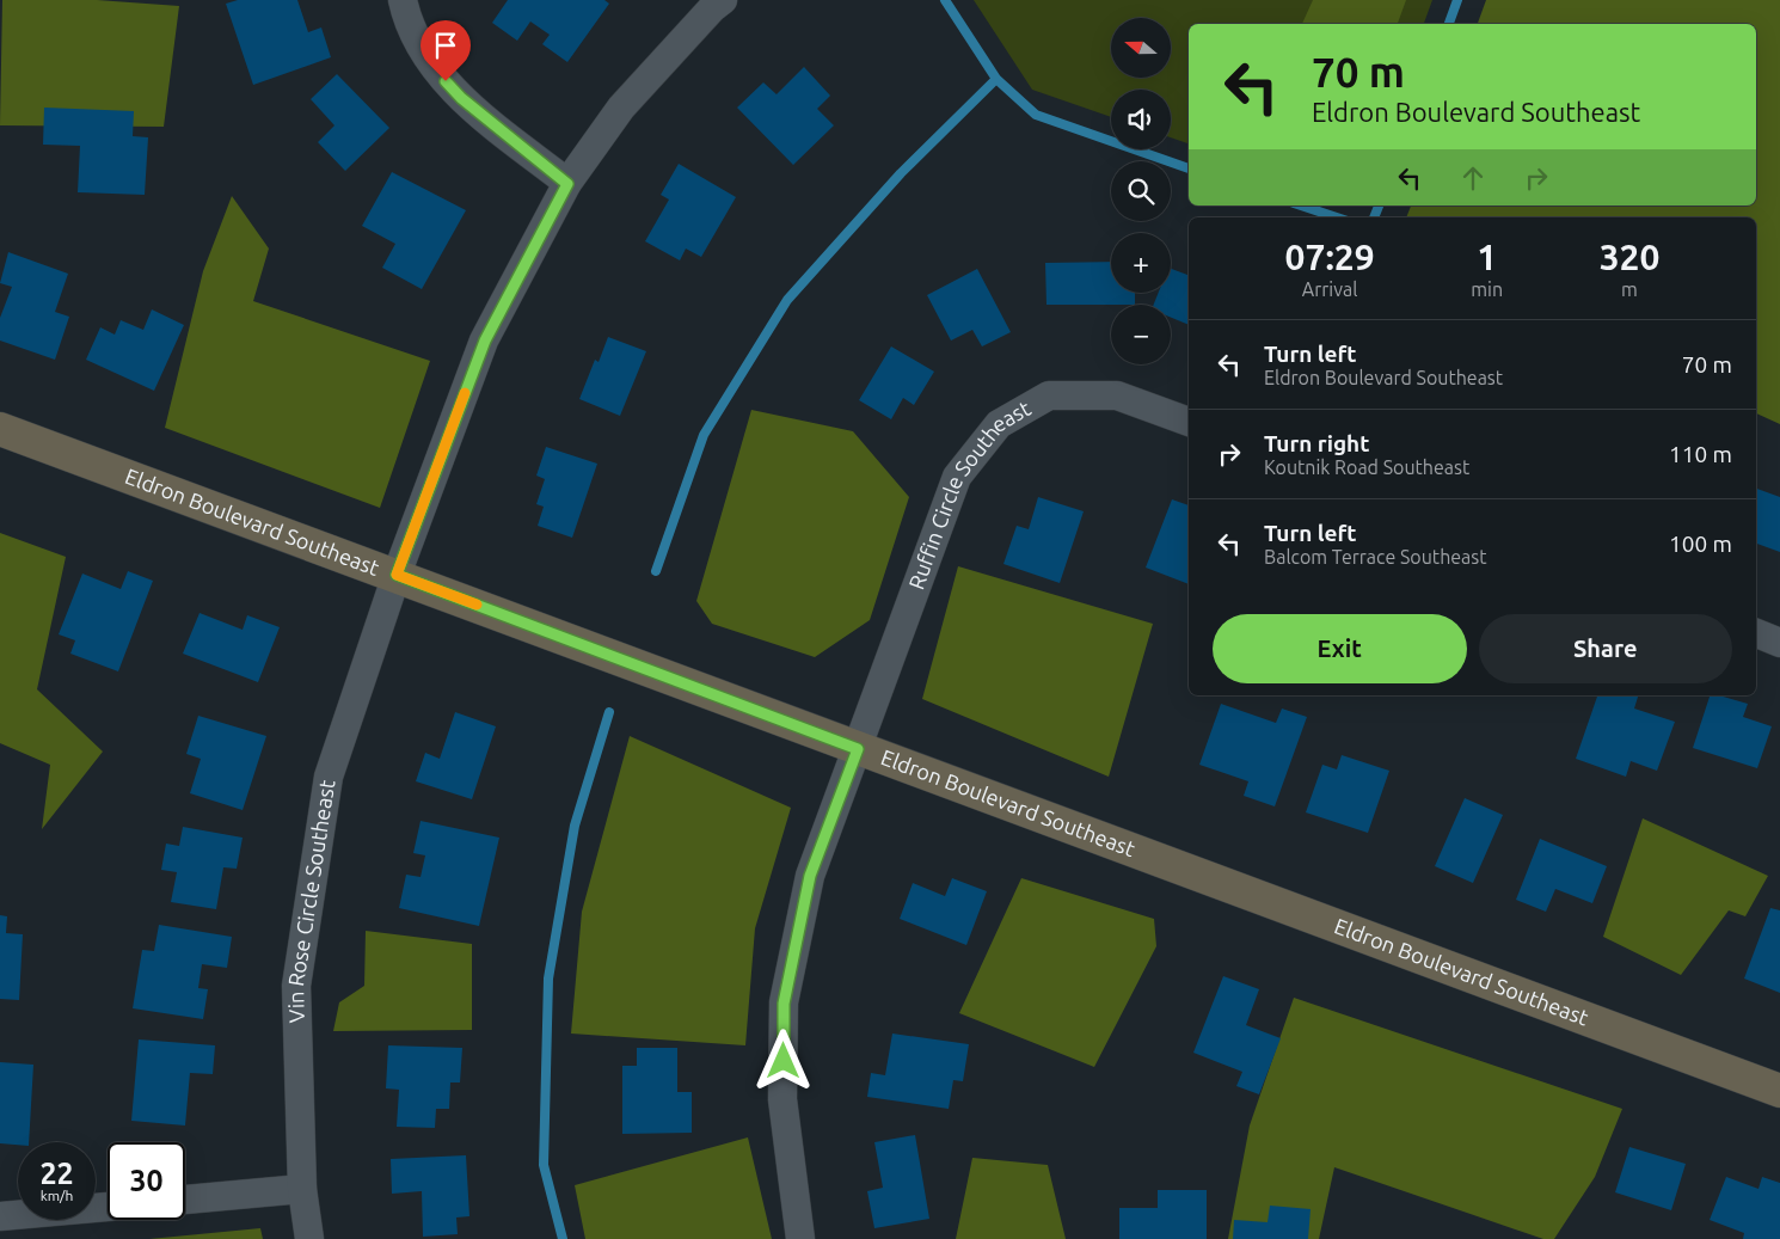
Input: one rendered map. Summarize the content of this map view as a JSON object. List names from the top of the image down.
{
  "streets": {
    "street": ["Ruffin Circle Southeast", "Eldron Boulevard Southeast", "Vin Rose Circle Southeast"]
  },
  "crossings": [
    ["Ruffin Circle Southeast", "Eldron Boulevard Southeast"],
    ["Eldron Boulevard Southeast", "Vin Rose Circle Southeast"]
  ],
  "north": "left",
  "page": {
    "map_buttons": ["+", "−"],
    "turn": ["70 m", "Eldron Boulevard Southeast"],
    "eta": [
      "07:29",
      "Arrival",
      "1",
      "min",
      "320",
      "m"
    ],
    "list": [
      {
        "name": "Turn left",
        "note": "Eldron Boulevard Southeast",
        "value": "70 m"
      },
      {
        "name": "Turn right",
        "note": "Koutnik Road Southeast",
        "value": "110 m"
      },
      {
        "name": "Turn left",
        "note": "Balcom Terrace Southeast",
        "value": "100 m"
      }
    ],
    "buttons": ["Exit", "Share"],
    "speed": "22 km/h",
    "limit": "30"
  }
}
